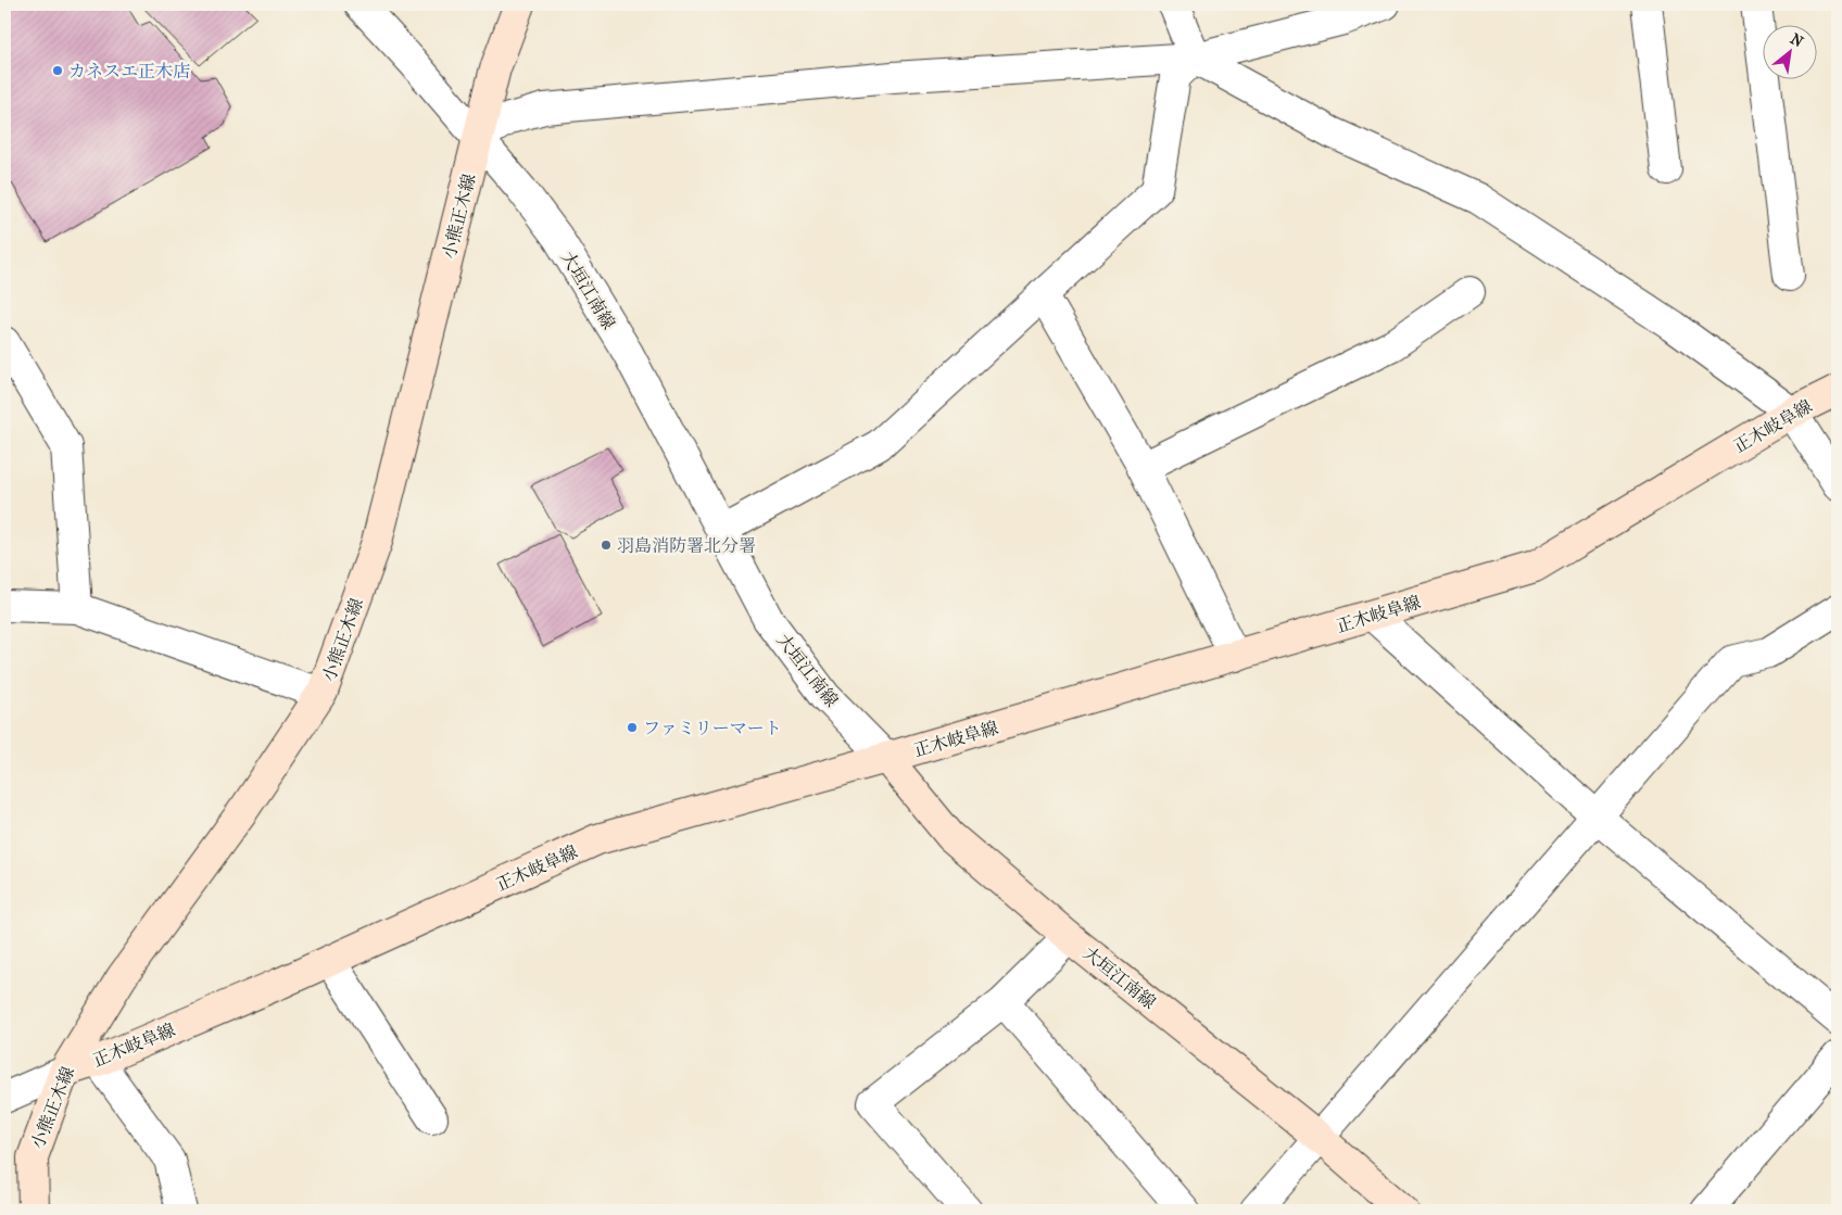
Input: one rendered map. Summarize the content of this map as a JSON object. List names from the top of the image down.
{
  "streets": {
    "main road": ["小熊正木線", "大垣江南線", "正木岐阜線"]
  },
  "crossings": [
    ["小熊正木線", "大垣江南線"],
    ["小熊正木線", "正木岐阜線"],
    ["大垣江南線", "正木岐阜線"]
  ],
  "places": ["カネスエ正木店", "羽島消防署北分署", "ファミリーマート"],
  "north": "top right"
}
